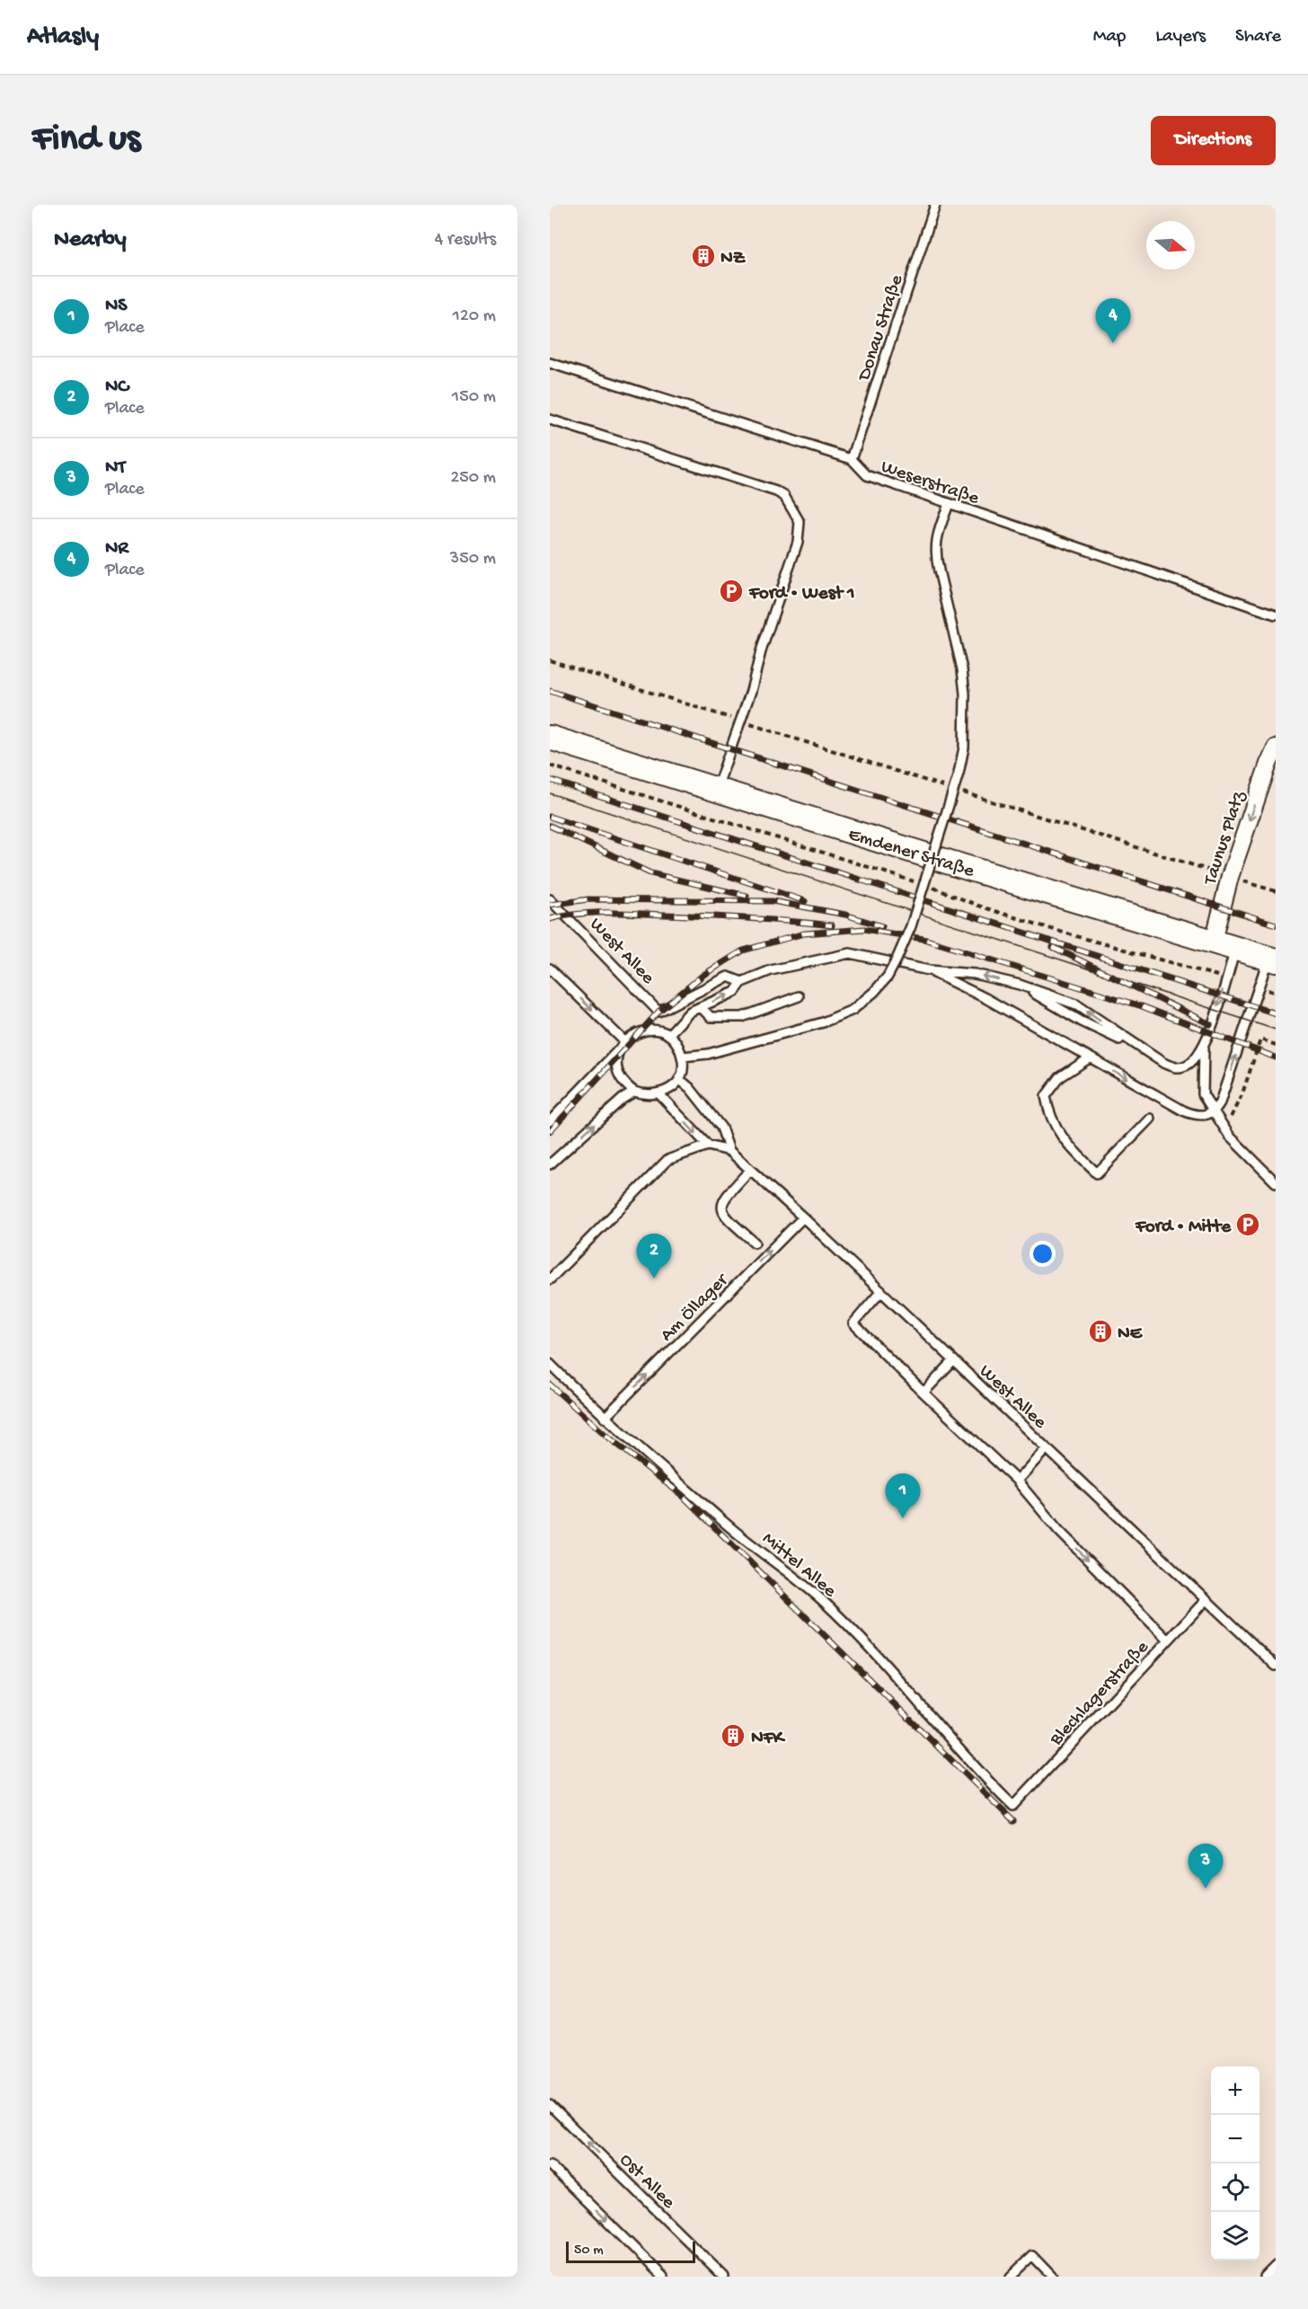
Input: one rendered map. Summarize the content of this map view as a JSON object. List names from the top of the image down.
{
  "streets": {
    "street": ["Taunus Platz", "Emdener Straße"],
    "lane": [
      "Donau Straße",
      "Weserstraße",
      "West Allee",
      "Am Öllager",
      "Mittel Allee",
      "Blechlagerstraße",
      "Ost Allee"
    ]
  },
  "crossings": [
    ["Donau Straße", "Weserstraße"],
    ["Taunus Platz", "Emdener Straße"],
    ["West Allee", "Am Öllager"],
    ["West Allee", "Blechlagerstraße"],
    ["Am Öllager", "Mittel Allee"],
    ["Mittel Allee", "Blechlagerstraße"]
  ],
  "one_way": ["Taunus Platz", "Am Öllager"],
  "places": {
    "building": ["NZ", "NE", "NFK"],
    "parking": ["Ford • West 1", "Ford • Mitte"]
  },
  "scale_bar": "50 m",
  "north": "right",
  "page": {
    "header": "Atlasly",
    "nav": ["Map", "Layers", "Share"],
    "buttons": "Directions",
    "title": "Find us",
    "heading": ["Nearby", "4 results"],
    "list": [
      {
        "mark": "1",
        "name": "NS",
        "note": "Place",
        "value": "120 m"
      },
      {
        "mark": "2",
        "name": "NC",
        "note": "Place",
        "value": "150 m"
      },
      {
        "mark": "3",
        "name": "NT",
        "note": "Place",
        "value": "250 m"
      },
      {
        "mark": "4",
        "name": "NR",
        "note": "Place",
        "value": "350 m"
      }
    ],
    "pins": [
      "4",
      "2",
      "1",
      "3"
    ],
    "map_buttons": ["+", "−"],
    "scale": "50 m"
  }
}
